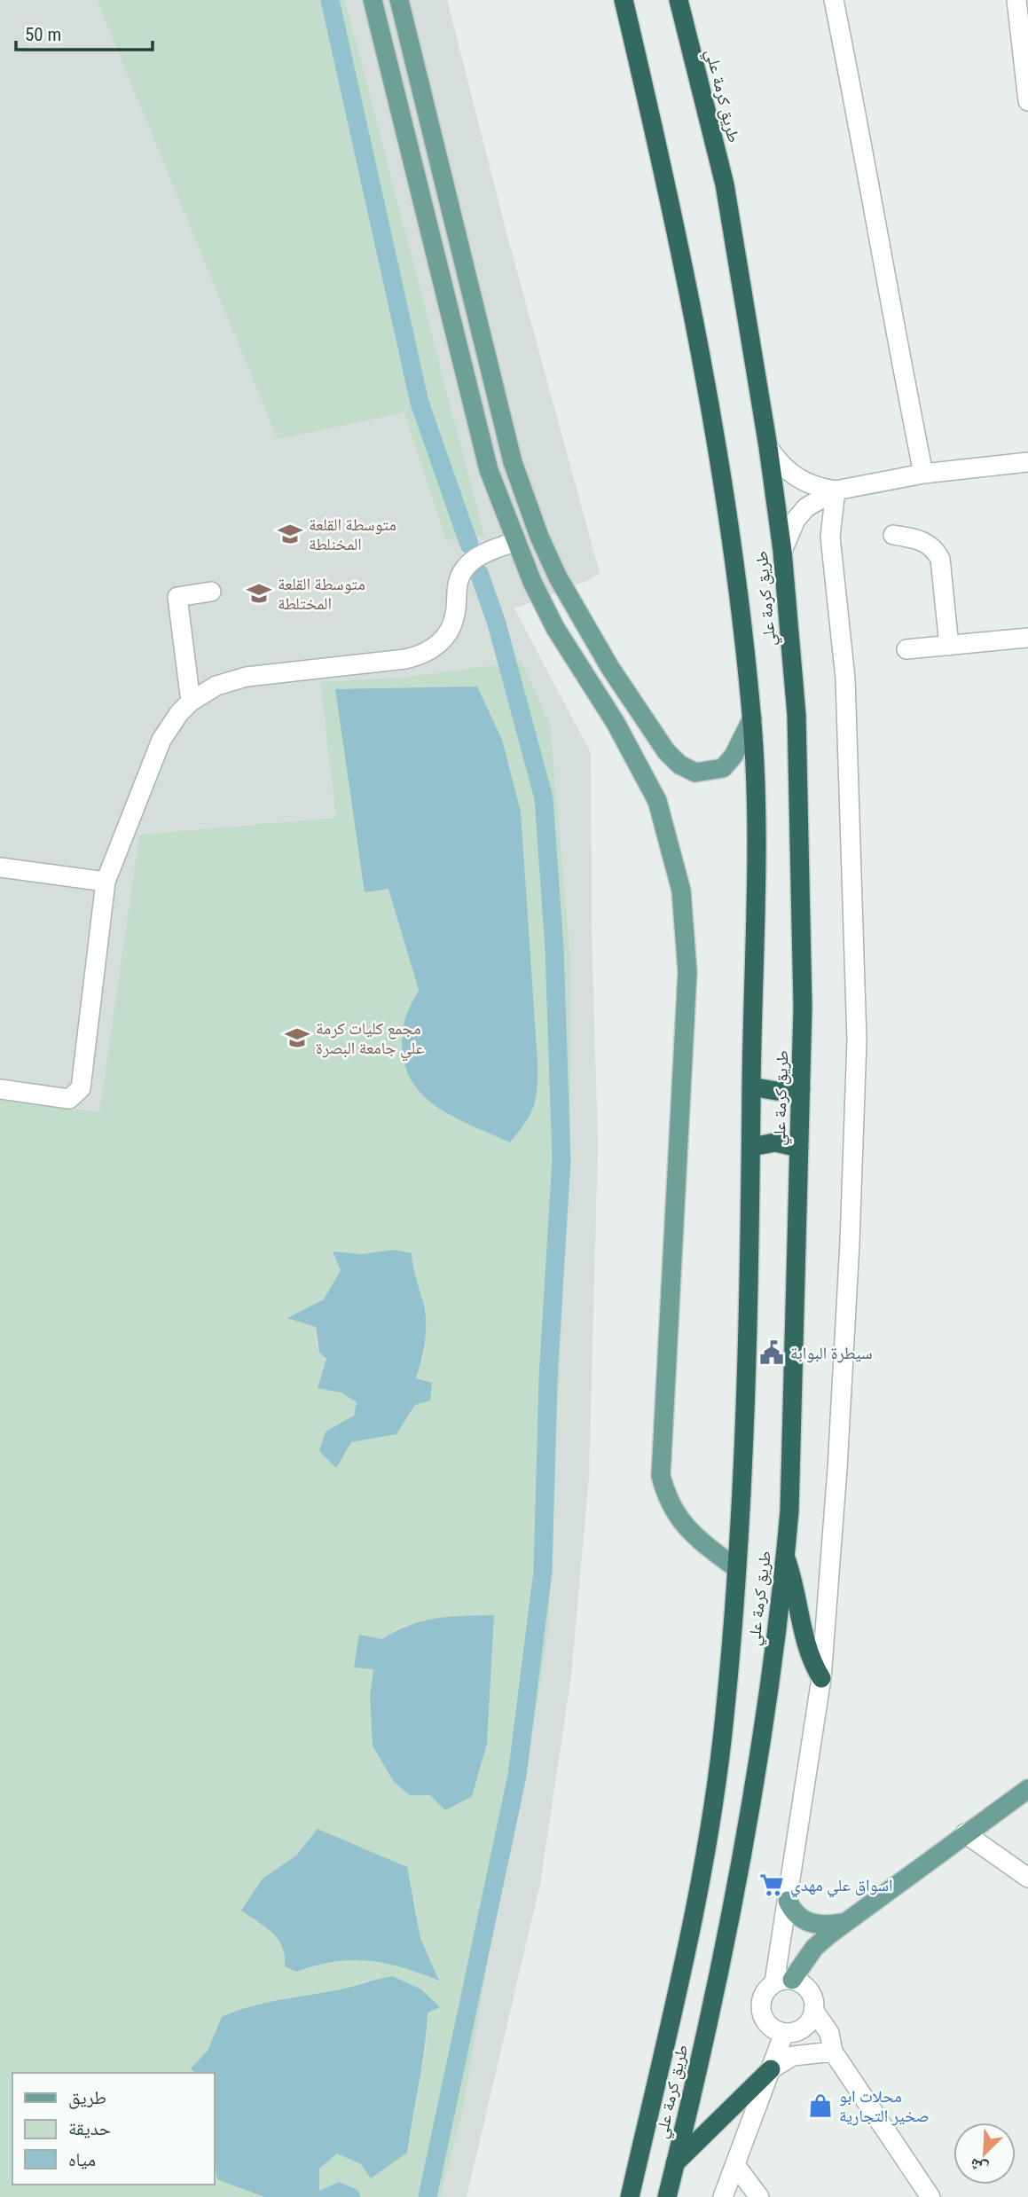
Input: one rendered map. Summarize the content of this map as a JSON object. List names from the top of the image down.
{
  "streets": {
    "highway": ["طريق كرمة علي"]
  },
  "places": {
    "school or university": ["متوسطة القلعة المخنلطة", "متوسطة القلعة المختلطة", "مجمع كليات كرمة علي جامعة البصرة"],
    "public building": ["سيطرة البوابة"],
    "supermarket": ["اسواق علي مهدي"],
    "shop": ["محلات ابو صخير التجارية"]
  },
  "legend": ["طريق", "حديقة", "مياه"],
  "scale_bar": "50 m",
  "north": "bottom left"
}
